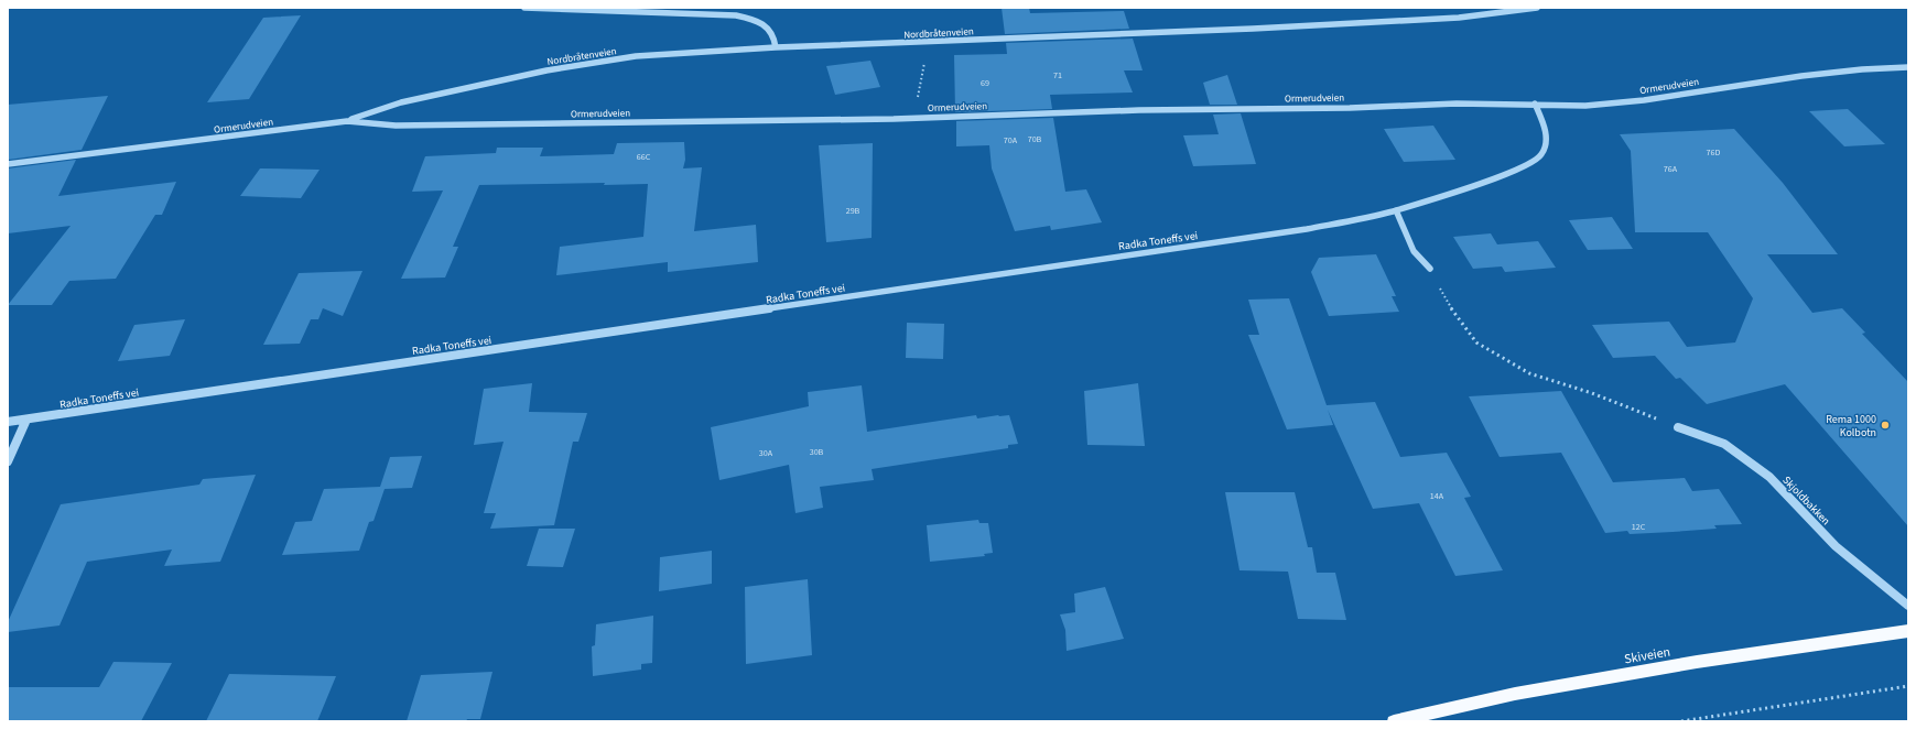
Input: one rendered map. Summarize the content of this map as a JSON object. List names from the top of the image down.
{
  "streets": {
    "main road": ["Skiveien"],
    "street": [
      "Nordbråtenveien",
      "Ormerudveien",
      "Radka Toneffs vei",
      "Skjoldbakken"
    ]
  },
  "crossings": [
    ["Nordbråtenveien", "Ormerudveien"],
    ["Ormerudveien", "Radka Toneffs vei"]
  ],
  "places": ["Rema 1000 Kolbotn"],
  "house_numbers": [
    "71",
    "69",
    "70B",
    "70A",
    "76D",
    "66C",
    "76A",
    "29B",
    "30B",
    "30A",
    "14A",
    "12C"
  ]
}
